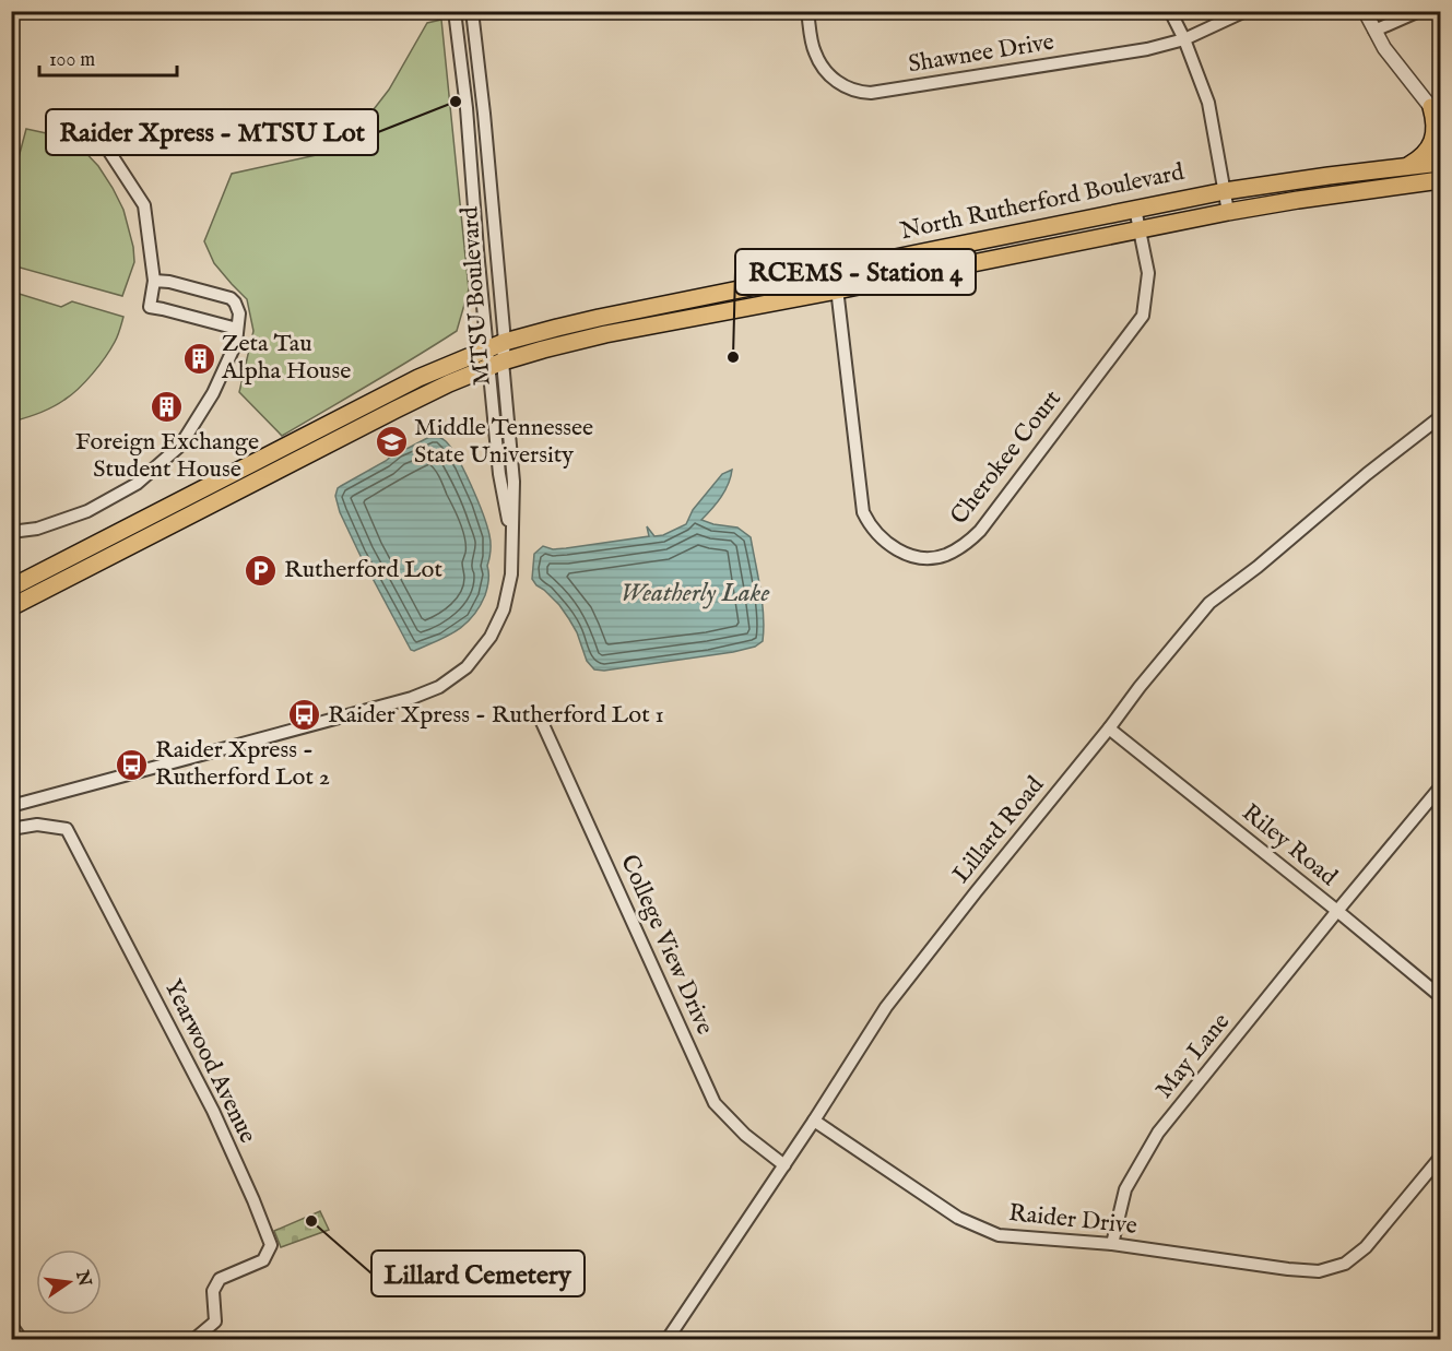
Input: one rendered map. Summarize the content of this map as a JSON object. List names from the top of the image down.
{
  "streets": {
    "main road": ["North Rutherford Boulevard"],
    "street": [
      "Shawnee Drive",
      "MTSU Boulevard",
      "Cherokee Court",
      "Lillard Road",
      "Riley Road",
      "College View Drive",
      "May Lane",
      "Yearwood Avenue",
      "Raider Drive"
    ]
  },
  "crossings": [
    ["North Rutherford Boulevard", "MTSU Boulevard"],
    ["North Rutherford Boulevard", "Cherokee Court"],
    ["Lillard Road", "Riley Road"],
    ["Lillard Road", "College View Drive"],
    ["Lillard Road", "Raider Drive"],
    ["Riley Road", "May Lane"],
    ["May Lane", "Raider Drive"]
  ],
  "water": ["Weatherly Lake"],
  "places": {
    "other": ["Raider Xpress - MTSU Lot", "RCEMS - Station 4", "Lillard Cemetery"],
    "building": ["Zeta Tau Alpha House", "Foreign Exchange Student House"],
    "school or university": ["Middle Tennessee State University"],
    "parking": ["Rutherford Lot"],
    "bus stop": ["Raider Xpress - Rutherford Lot 1", "Raider Xpress - Rutherford Lot 2"]
  },
  "scale_bar": "100 m",
  "north": "right"
}
